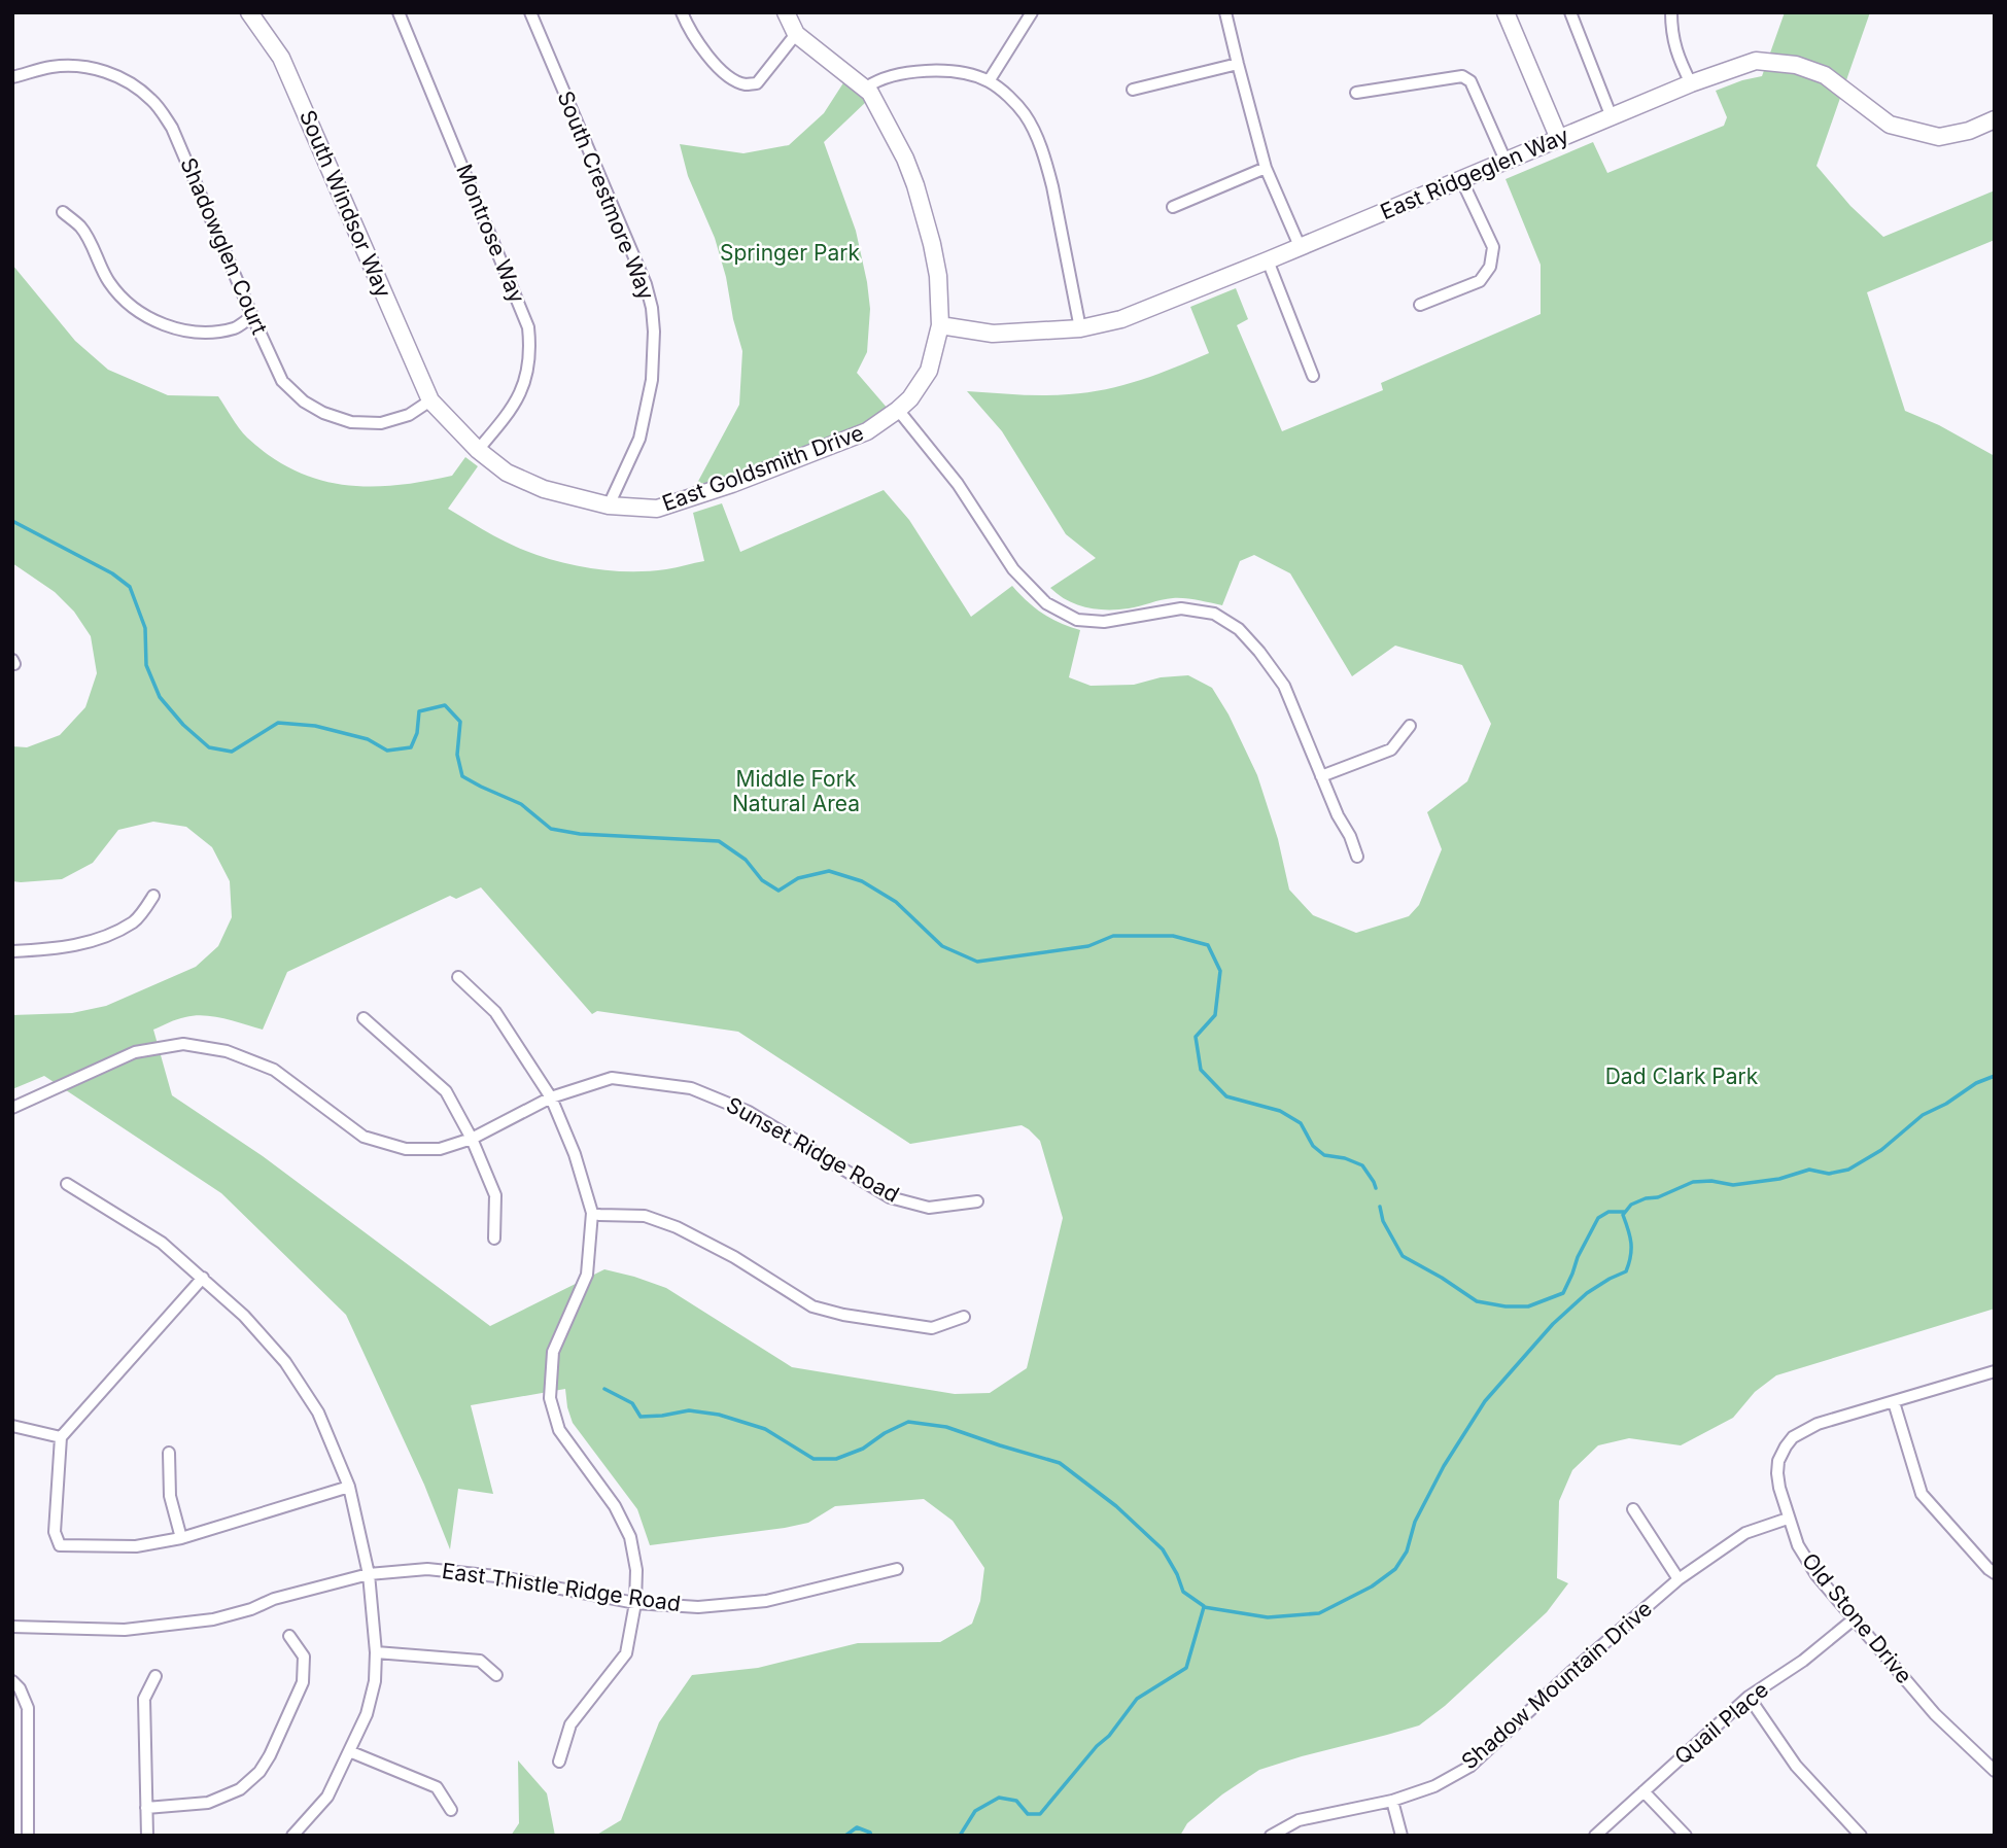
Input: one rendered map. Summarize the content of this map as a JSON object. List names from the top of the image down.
{
  "streets": {
    "street": [
      "East Ridgeglen Way",
      "South Crestmore Way",
      "South Windsor Way",
      "Montrose Way",
      "Shadowglen Court",
      "East Goldsmith Drive",
      "Sunset Ridge Road",
      "East Thistle Ridge Road",
      "Old Stone Drive",
      "Shadow Mountain Drive",
      "Quail Place"
    ]
  },
  "crossings": [
    ["East Ridgeglen Way", "East Goldsmith Drive"],
    ["South Crestmore Way", "East Goldsmith Drive"],
    ["South Windsor Way", "Shadowglen Court"],
    ["South Windsor Way", "East Goldsmith Drive"],
    ["Montrose Way", "East Goldsmith Drive"],
    ["Shadowglen Court", "East Goldsmith Drive"],
    ["Old Stone Drive", "Shadow Mountain Drive"],
    ["Old Stone Drive", "Quail Place"]
  ],
  "parks": ["Springer Park", "Middle Fork Natural Area", "Dad Clark Park"]
}
